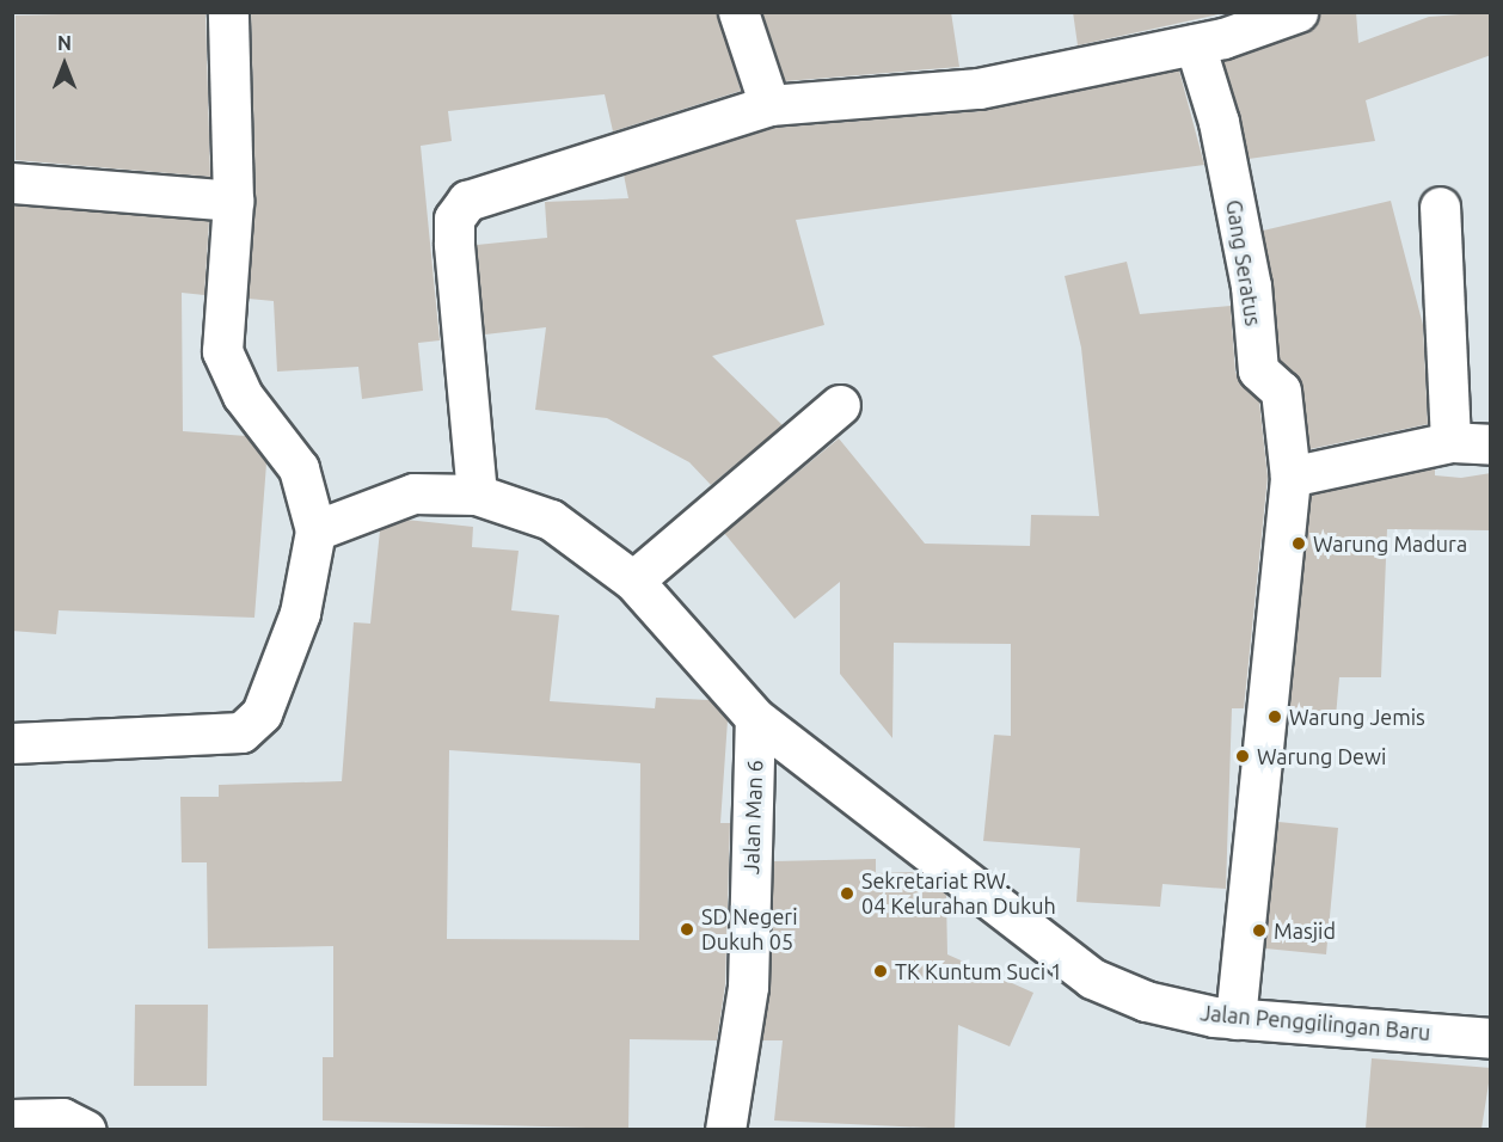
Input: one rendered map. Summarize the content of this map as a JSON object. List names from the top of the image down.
{
  "streets": {
    "street": ["Gang Seratus", "Jalan Man 6", "Jalan Penggilingan Baru"]
  },
  "crossings": [
    ["Gang Seratus", "Jalan Penggilingan Baru"],
    ["Jalan Man 6", "Jalan Penggilingan Baru"]
  ],
  "places": [
    "Warung Madura",
    "Warung Jemis",
    "Warung Dewi",
    "Sekretariat RW. 04 Kelurahan Dukuh",
    "SD Negeri Dukuh 05",
    "Masjid",
    "TK Kuntum Suci 1"
  ],
  "north": "top"
}
